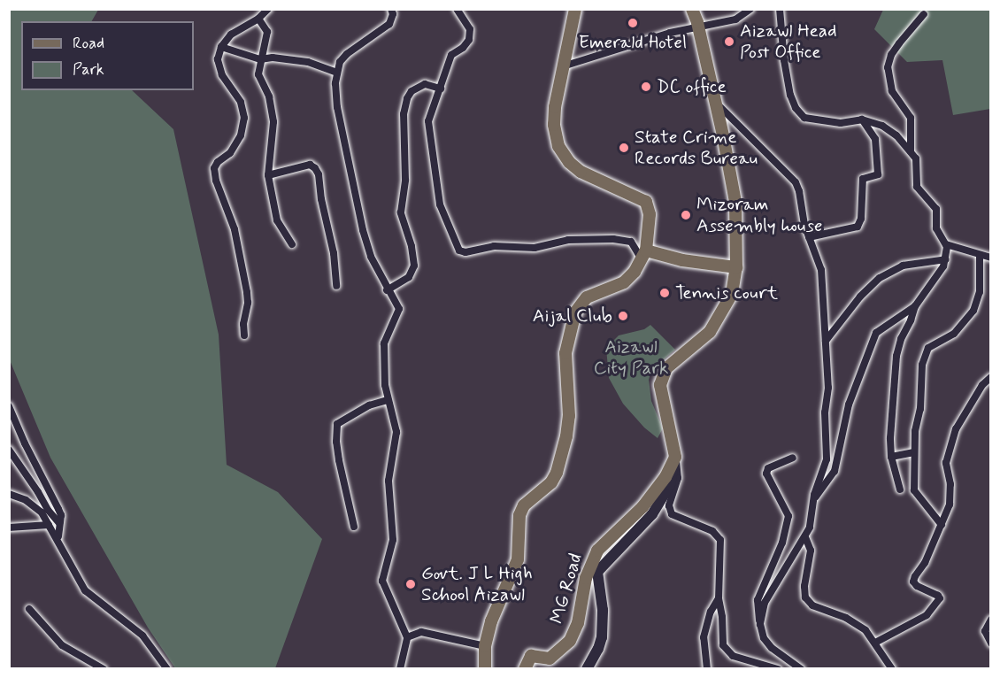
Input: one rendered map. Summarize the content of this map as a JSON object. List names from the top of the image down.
{
  "streets": {
    "main road": ["MG Road"]
  },
  "parks": ["Aizawl City Park"],
  "places": [
    "Emerald Hotel",
    "Aizawl Head Post Office",
    "DC office",
    "State Crime Records Bureau",
    "Mizoram Assembly house",
    "Tennis court",
    "Aijal Club",
    "Govt. J L High School Aizawl"
  ],
  "legend": ["Road", "Park"]
}
